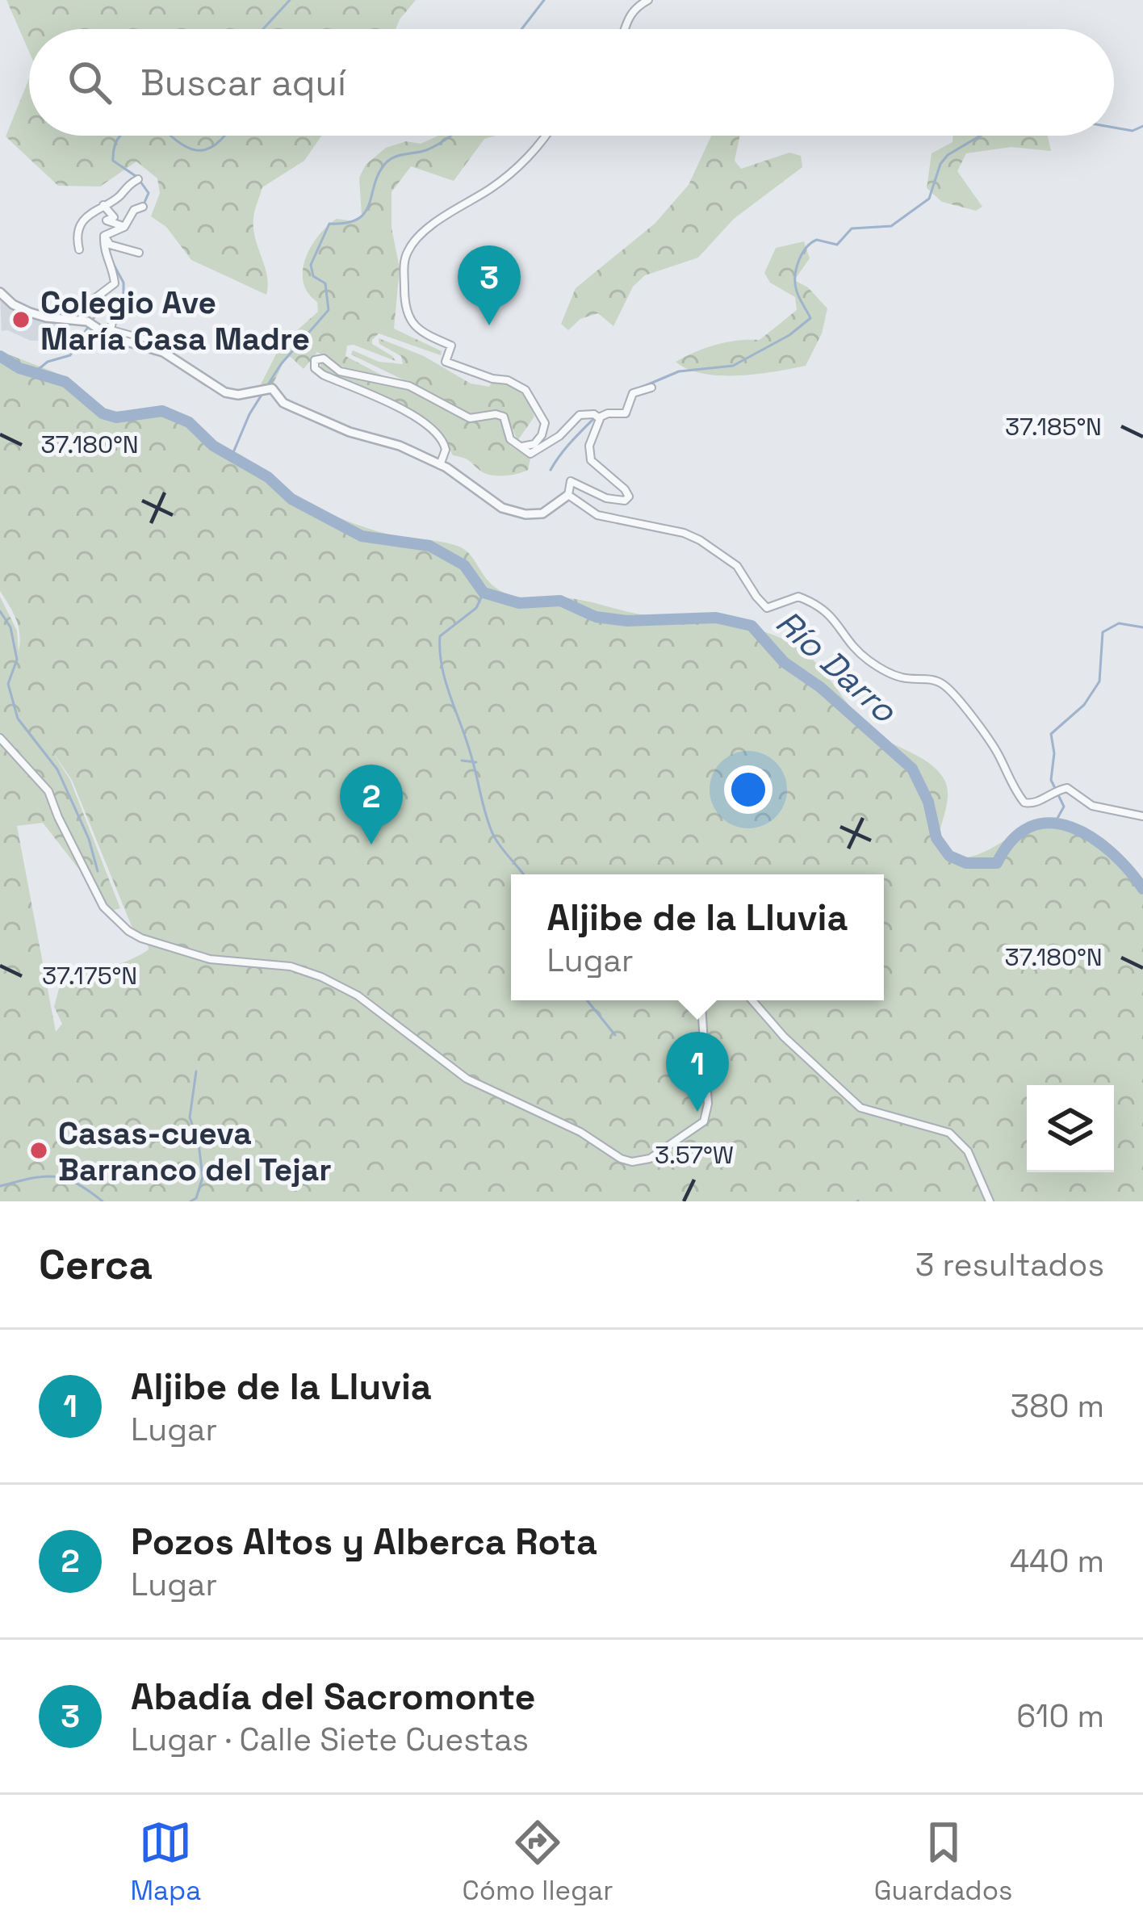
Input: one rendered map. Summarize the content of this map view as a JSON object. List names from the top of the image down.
{
  "water": ["Río Darro"],
  "places": ["Colegio Ave María Casa Madre", "Casas-cueva Barranco del Tejar"],
  "page": {
    "search": "Buscar aquí",
    "pins": ["3", "2", "1"],
    "popup": ["Aljibe de la Lluvia", "Lugar"],
    "heading": ["Cerca", "3 resultados"],
    "list": [
      {
        "mark": "1",
        "name": "Aljibe de la Lluvia",
        "note": "Lugar",
        "value": "380 m"
      },
      {
        "mark": "2",
        "name": "Pozos Altos y Alberca Rota",
        "note": "Lugar",
        "value": "440 m"
      },
      {
        "mark": "3",
        "name": "Abadía del Sacromonte",
        "note": "Lugar · Calle Siete Cuestas",
        "value": "610 m"
      }
    ],
    "nav": ["Mapa", "Cómo llegar", "Guardados"]
  },
  "coordinates": [
    "37.185°N",
    "37.180°N",
    "37.175°N",
    "3.57°W"
  ]
}
